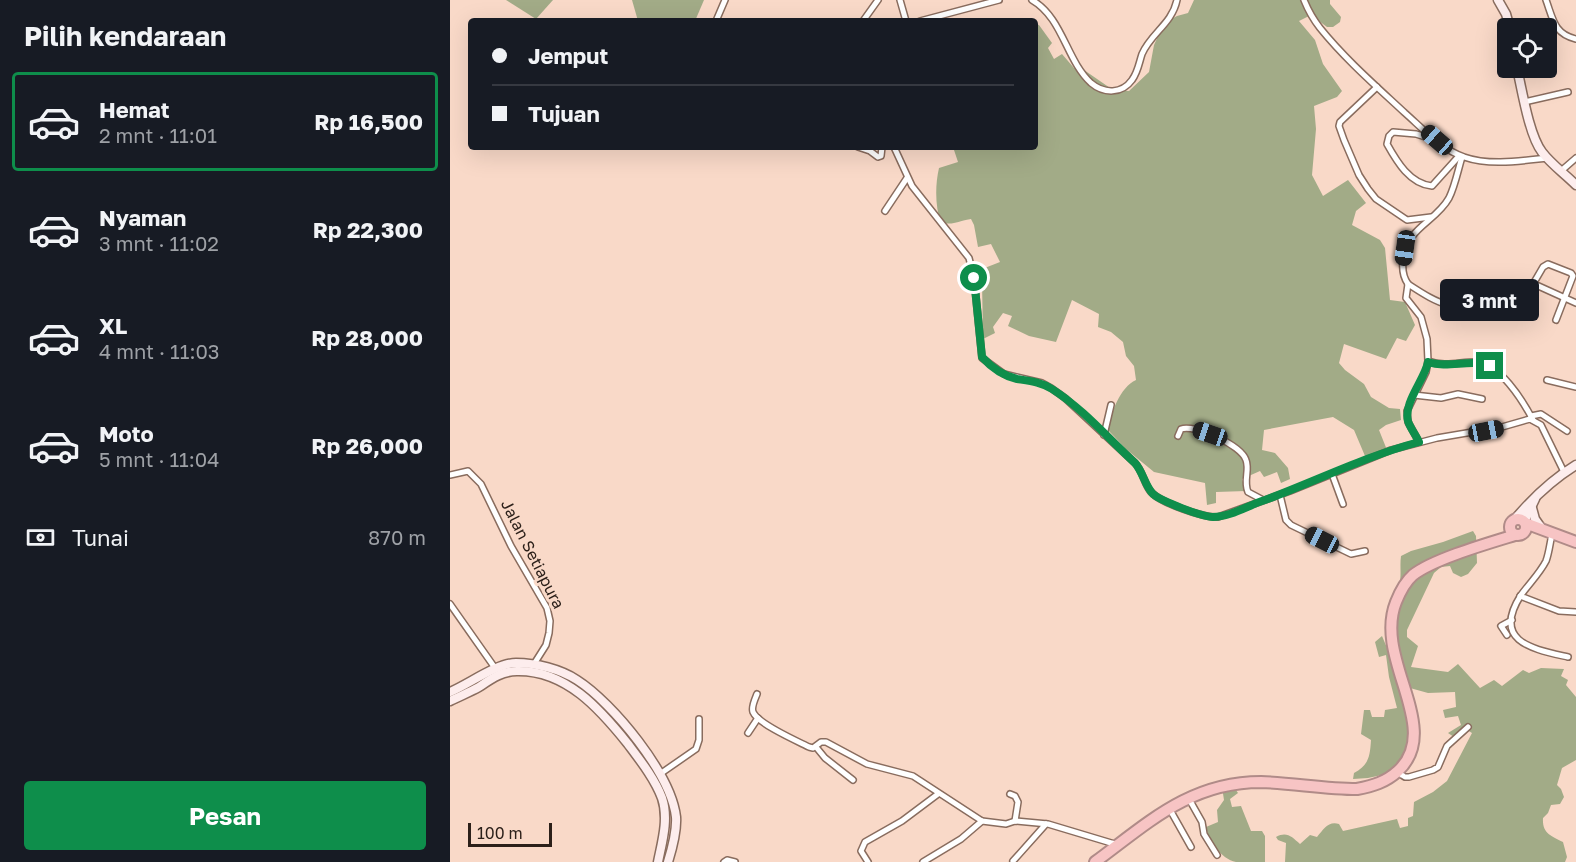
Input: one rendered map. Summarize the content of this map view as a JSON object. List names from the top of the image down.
{
  "streets": {
    "street": ["Jalan Setiapura"]
  },
  "scale_bar": "100 m",
  "page": {
    "heading": "Pilih kendaraan",
    "banner": ["Jemput", "Tujuan"],
    "list": [
      {
        "name": "Hemat",
        "note": "2 mnt · 11:01",
        "value": "Rp 16,500"
      },
      {
        "name": "Nyaman",
        "note": "3 mnt · 11:02",
        "value": "Rp 22,300"
      },
      {
        "name": "XL",
        "note": "4 mnt · 11:03",
        "value": "Rp 28,000"
      },
      {
        "name": "Moto",
        "note": "5 mnt · 11:04",
        "value": "Rp 26,000"
      }
    ],
    "bubble": "3 mnt",
    "pay": ["Tunai", "870 m"],
    "buttons": "Pesan",
    "scale": "100 m"
  }
}
